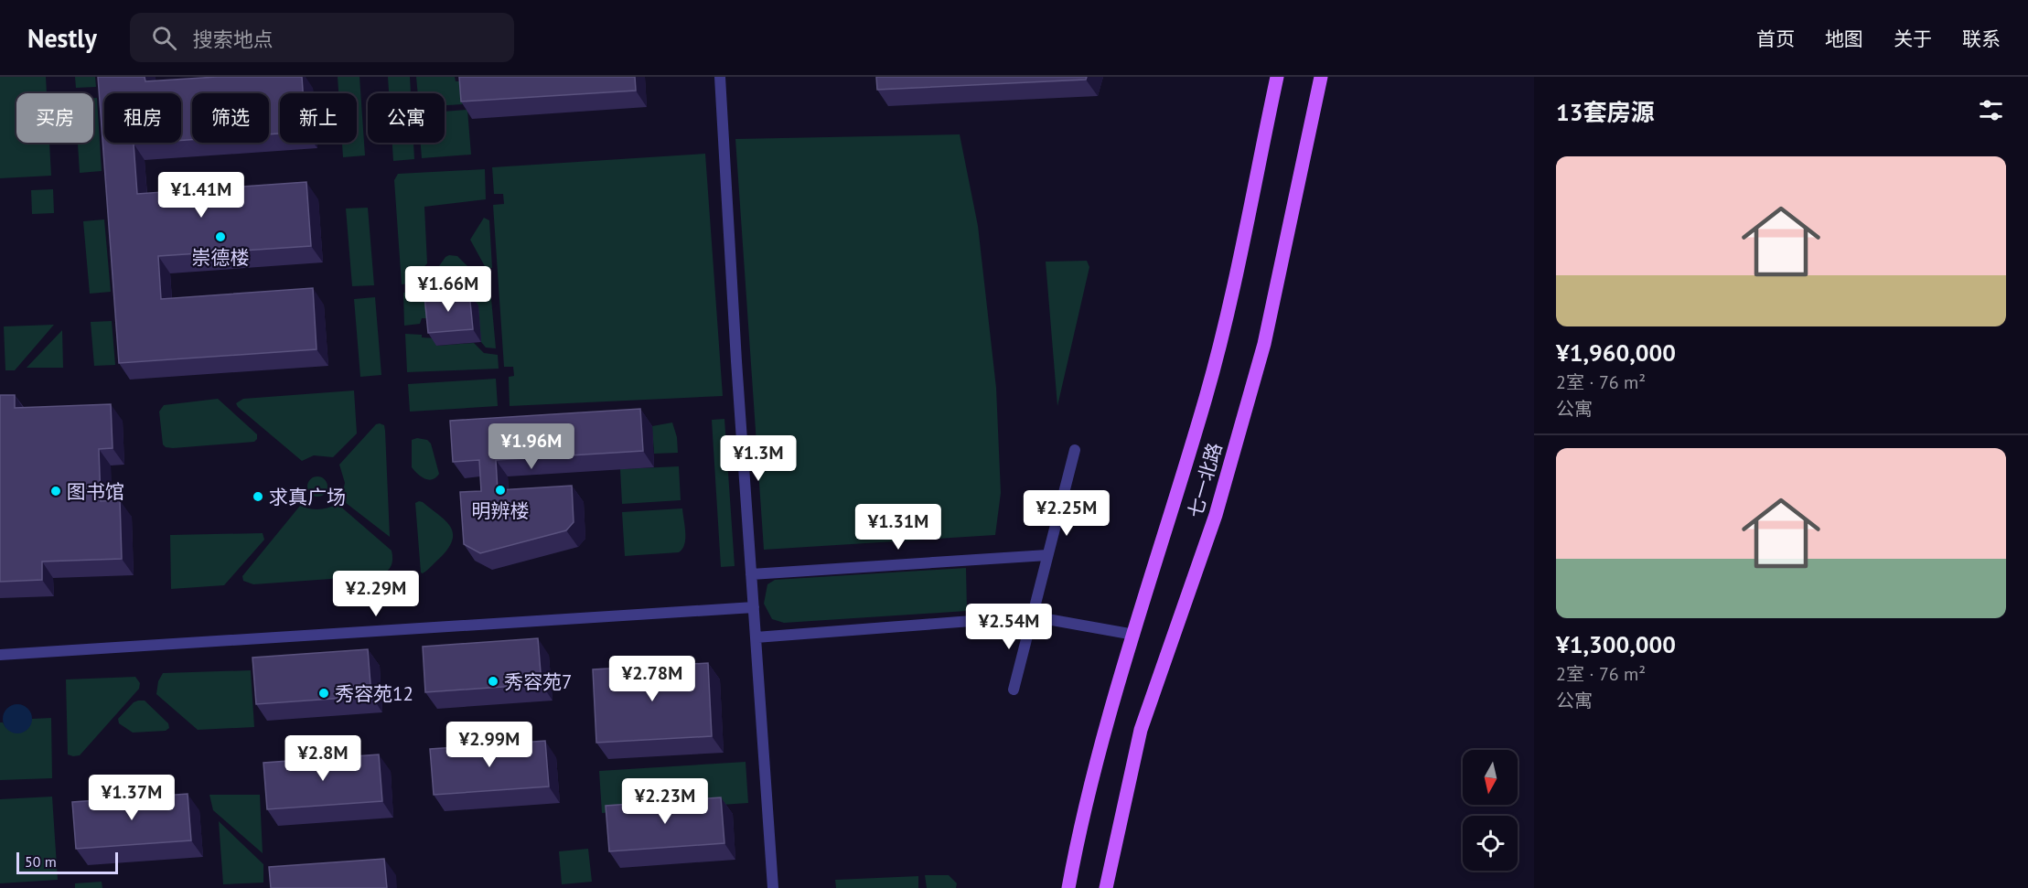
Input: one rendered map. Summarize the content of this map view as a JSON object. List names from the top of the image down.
{
  "streets": {
    "main road": ["七一北路"]
  },
  "places": [
    "崇德楼",
    "明辨楼",
    "图书馆",
    "求真广场",
    "秀容苑7",
    "秀容苑12"
  ],
  "scale_bar": "50 m",
  "north": "bottom",
  "page": {
    "header": "Nestly",
    "search": "搜索地点",
    "nav": [
      "首页",
      "地图",
      "关于",
      "联系"
    ],
    "heading": "13套房源",
    "chip": [
      "买房",
      "租房",
      "筛选",
      "新上",
      "公寓"
    ],
    "list": [
      {
        "name": "¥1,960,000",
        "note": "2室 · 76 m² · 公寓"
      },
      {
        "name": "¥1,300,000",
        "note": "2室 · 76 m² · 公寓"
      }
    ],
    "price": [
      "¥1.41M",
      "¥1.66M",
      "¥1.96M",
      "¥1.3M",
      "¥2.25M",
      "¥1.31M",
      "¥2.29M",
      "¥2.54M",
      "¥2.78M",
      "¥2.99M",
      "¥2.8M",
      "¥1.37M",
      "¥2.23M"
    ],
    "scale": "50 m"
  }
}
